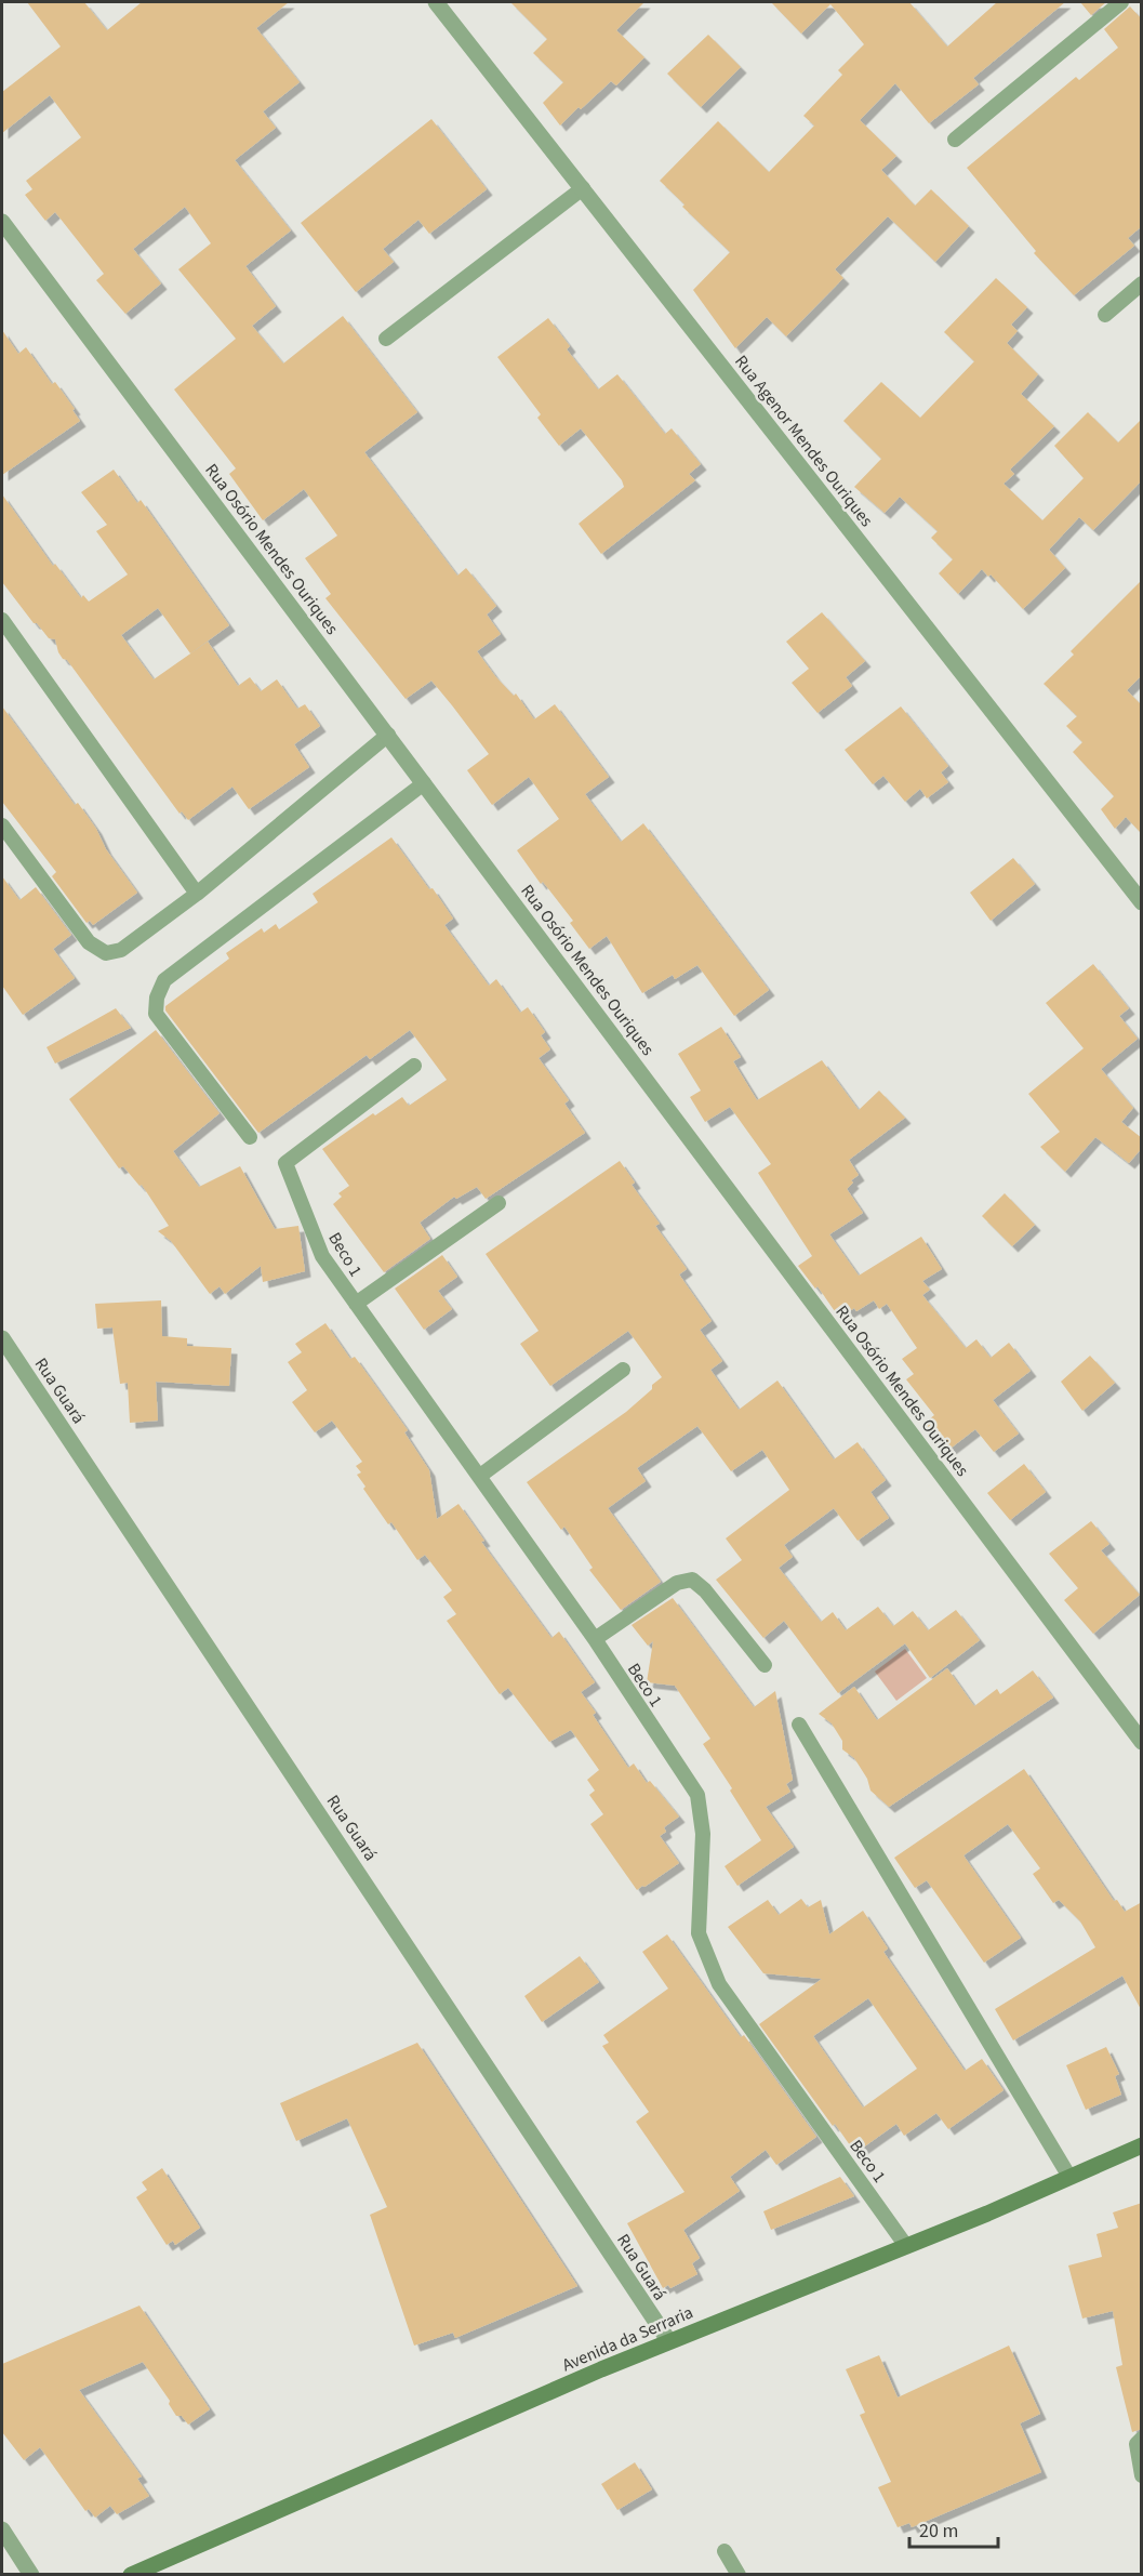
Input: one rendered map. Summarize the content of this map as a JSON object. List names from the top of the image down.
{
  "streets": {
    "main road": ["Avenida da Serraria"],
    "street": ["Rua Agenor Mendes Ouriques", "Rua Osório Mendes Ouriques", "Rua Guará"],
    "lane": ["Beco 1"]
  },
  "crossings": [
    ["Beco 1", "Avenida da Serraria"],
    ["Rua Guará", "Avenida da Serraria"]
  ],
  "scale_bar": "20 m"
}
